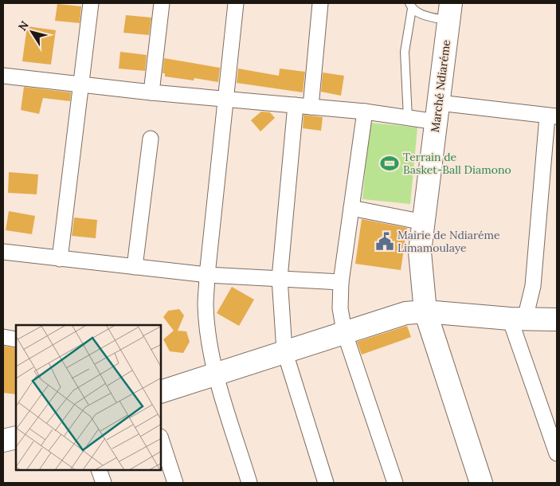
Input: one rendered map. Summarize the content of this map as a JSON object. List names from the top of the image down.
{
  "streets": {
    "street": ["Marché Ndiaréme"]
  },
  "places": {
    "sports": ["Terrain de Basket-Ball Diamono"],
    "public building": ["Mairie de Ndiaréme Limamoulaye"]
  },
  "north": "top left"
}
